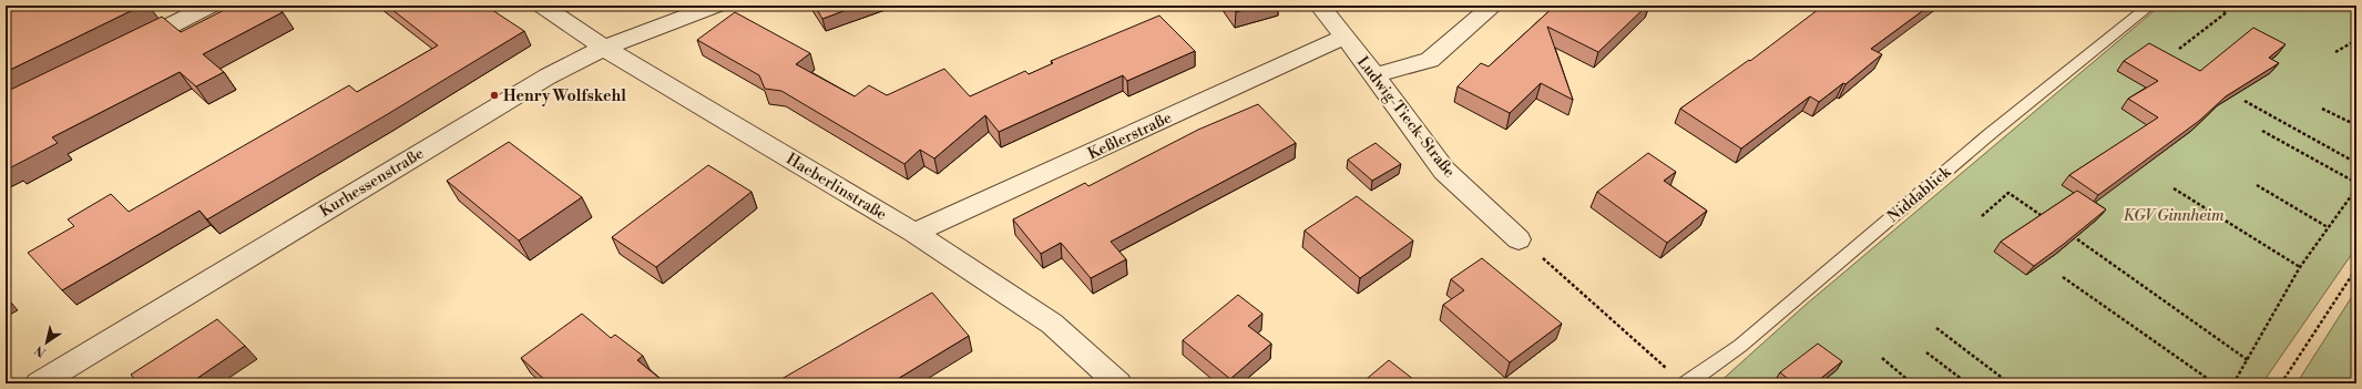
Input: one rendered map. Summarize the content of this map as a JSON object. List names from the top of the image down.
{
  "streets": {
    "street": [
      "Ludwig-Tieck-Straße",
      "Keßlerstraße",
      "Kurhessenstraße",
      "Haeberlinstraße"
    ],
    "lane": ["Niddablick"]
  },
  "crossings": [
    ["Ludwig-Tieck-Straße", "Keßlerstraße"],
    ["Keßlerstraße", "Haeberlinstraße"],
    ["Kurhessenstraße", "Haeberlinstraße"]
  ],
  "parks": ["KGV Ginnheim"],
  "places": ["Henry Wolfskehl"],
  "north": "bottom left"
}
